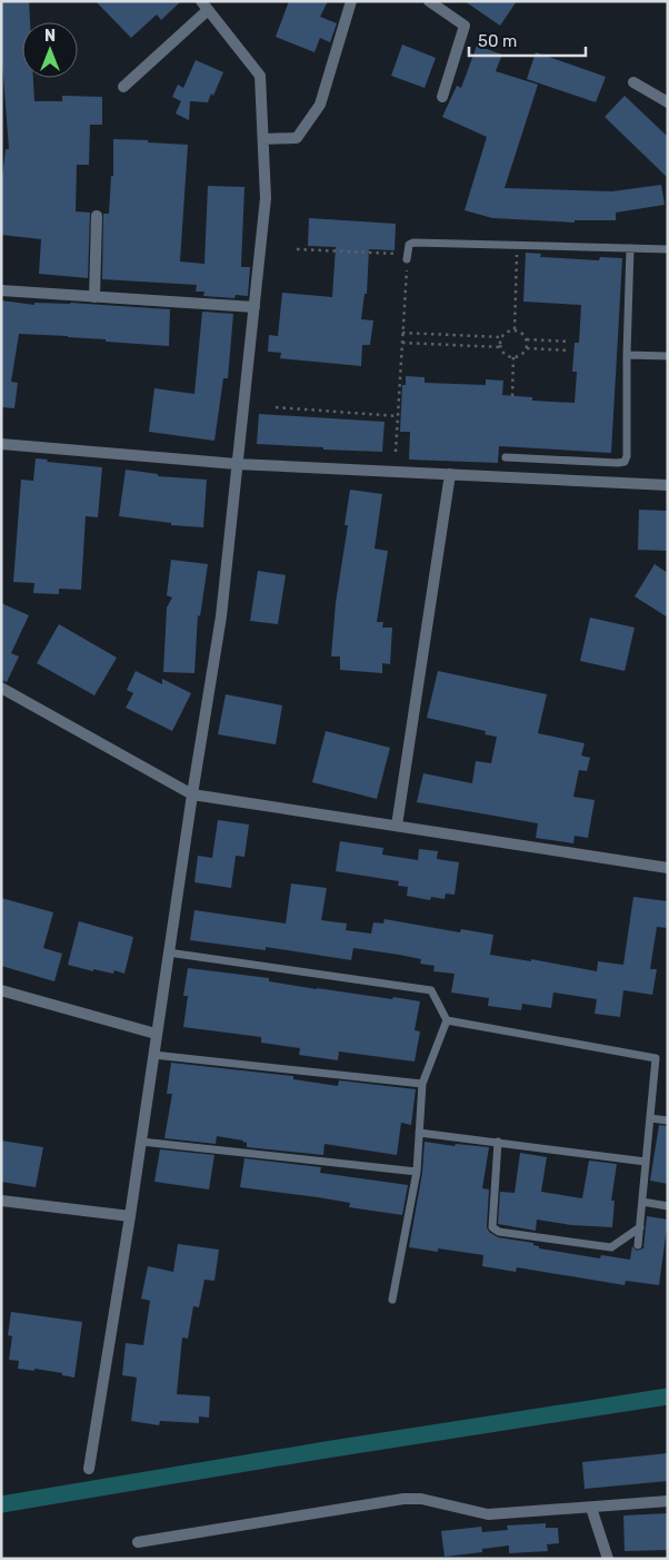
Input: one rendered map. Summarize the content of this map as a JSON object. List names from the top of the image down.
{
  "scale_bar": "50 m",
  "north": "top"
}
